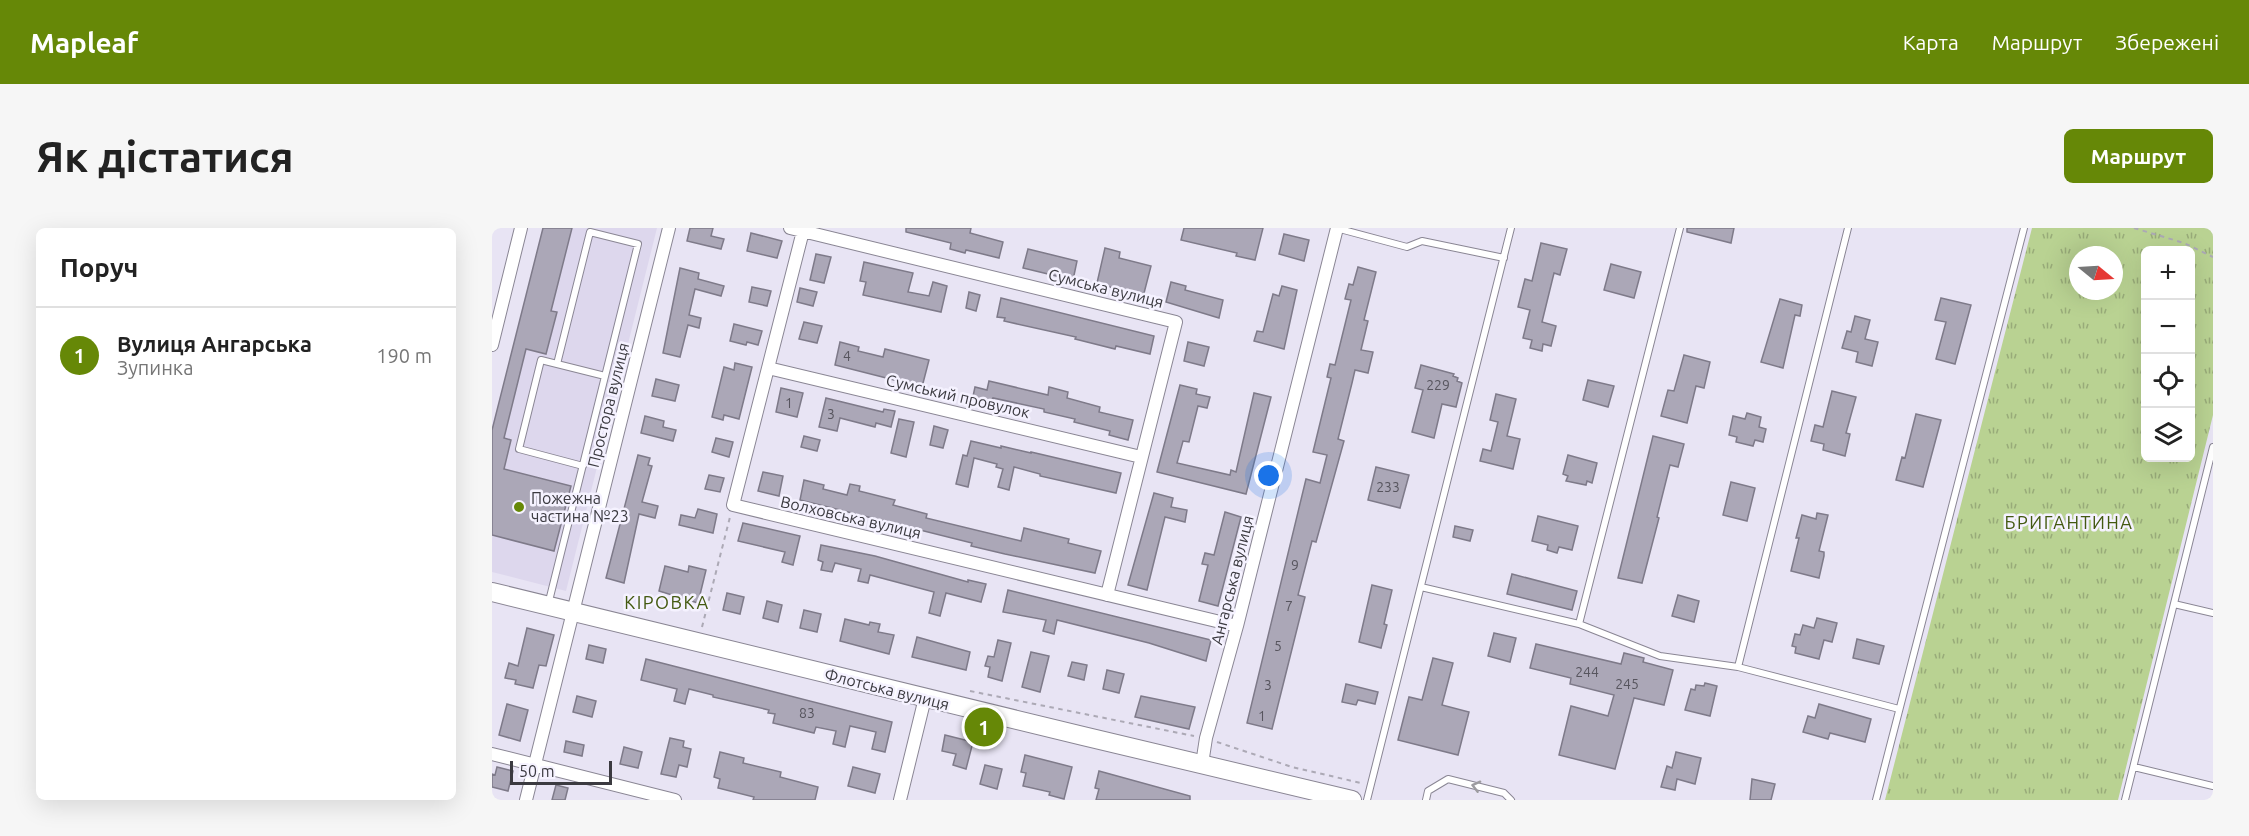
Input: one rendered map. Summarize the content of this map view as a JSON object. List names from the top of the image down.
{
  "streets": {
    "street": [
      "Сумська вулиця",
      "Сумський провулок",
      "Простора вулиця",
      "Волховська вулиця",
      "Ангарська вулиця",
      "Флотська вулиця"
    ]
  },
  "crossings": [
    ["Сумська вулиця", "Сумський провулок"],
    ["Сумська вулиця", "Волховська вулиця"],
    ["Простора вулиця", "Флотська вулиця"],
    ["Волховська вулиця", "Ангарська вулиця"],
    ["Ангарська вулиця", "Флотська вулиця"]
  ],
  "districts": ["БРИГАНТИНА", "КІРОВКА"],
  "places": ["Пожежна частина №23"],
  "house_numbers": [
    "4",
    "229",
    "1",
    "3",
    "233",
    "9",
    "7",
    "5",
    "244",
    "245",
    "3",
    "83",
    "1"
  ],
  "scale_bar": "50 m",
  "north": "right",
  "page": {
    "header": "Mapleaf",
    "nav": ["Карта", "Маршрут", "Збережені"],
    "buttons": "Маршрут",
    "title": "Як дістатися",
    "heading": "Поруч",
    "map_buttons": ["+", "−"],
    "list": [
      {
        "mark": "1",
        "name": "Вулиця Ангарська",
        "note": "Зупинка",
        "value": "190 m"
      }
    ],
    "pins": "1",
    "scale": "50 m"
  }
}
